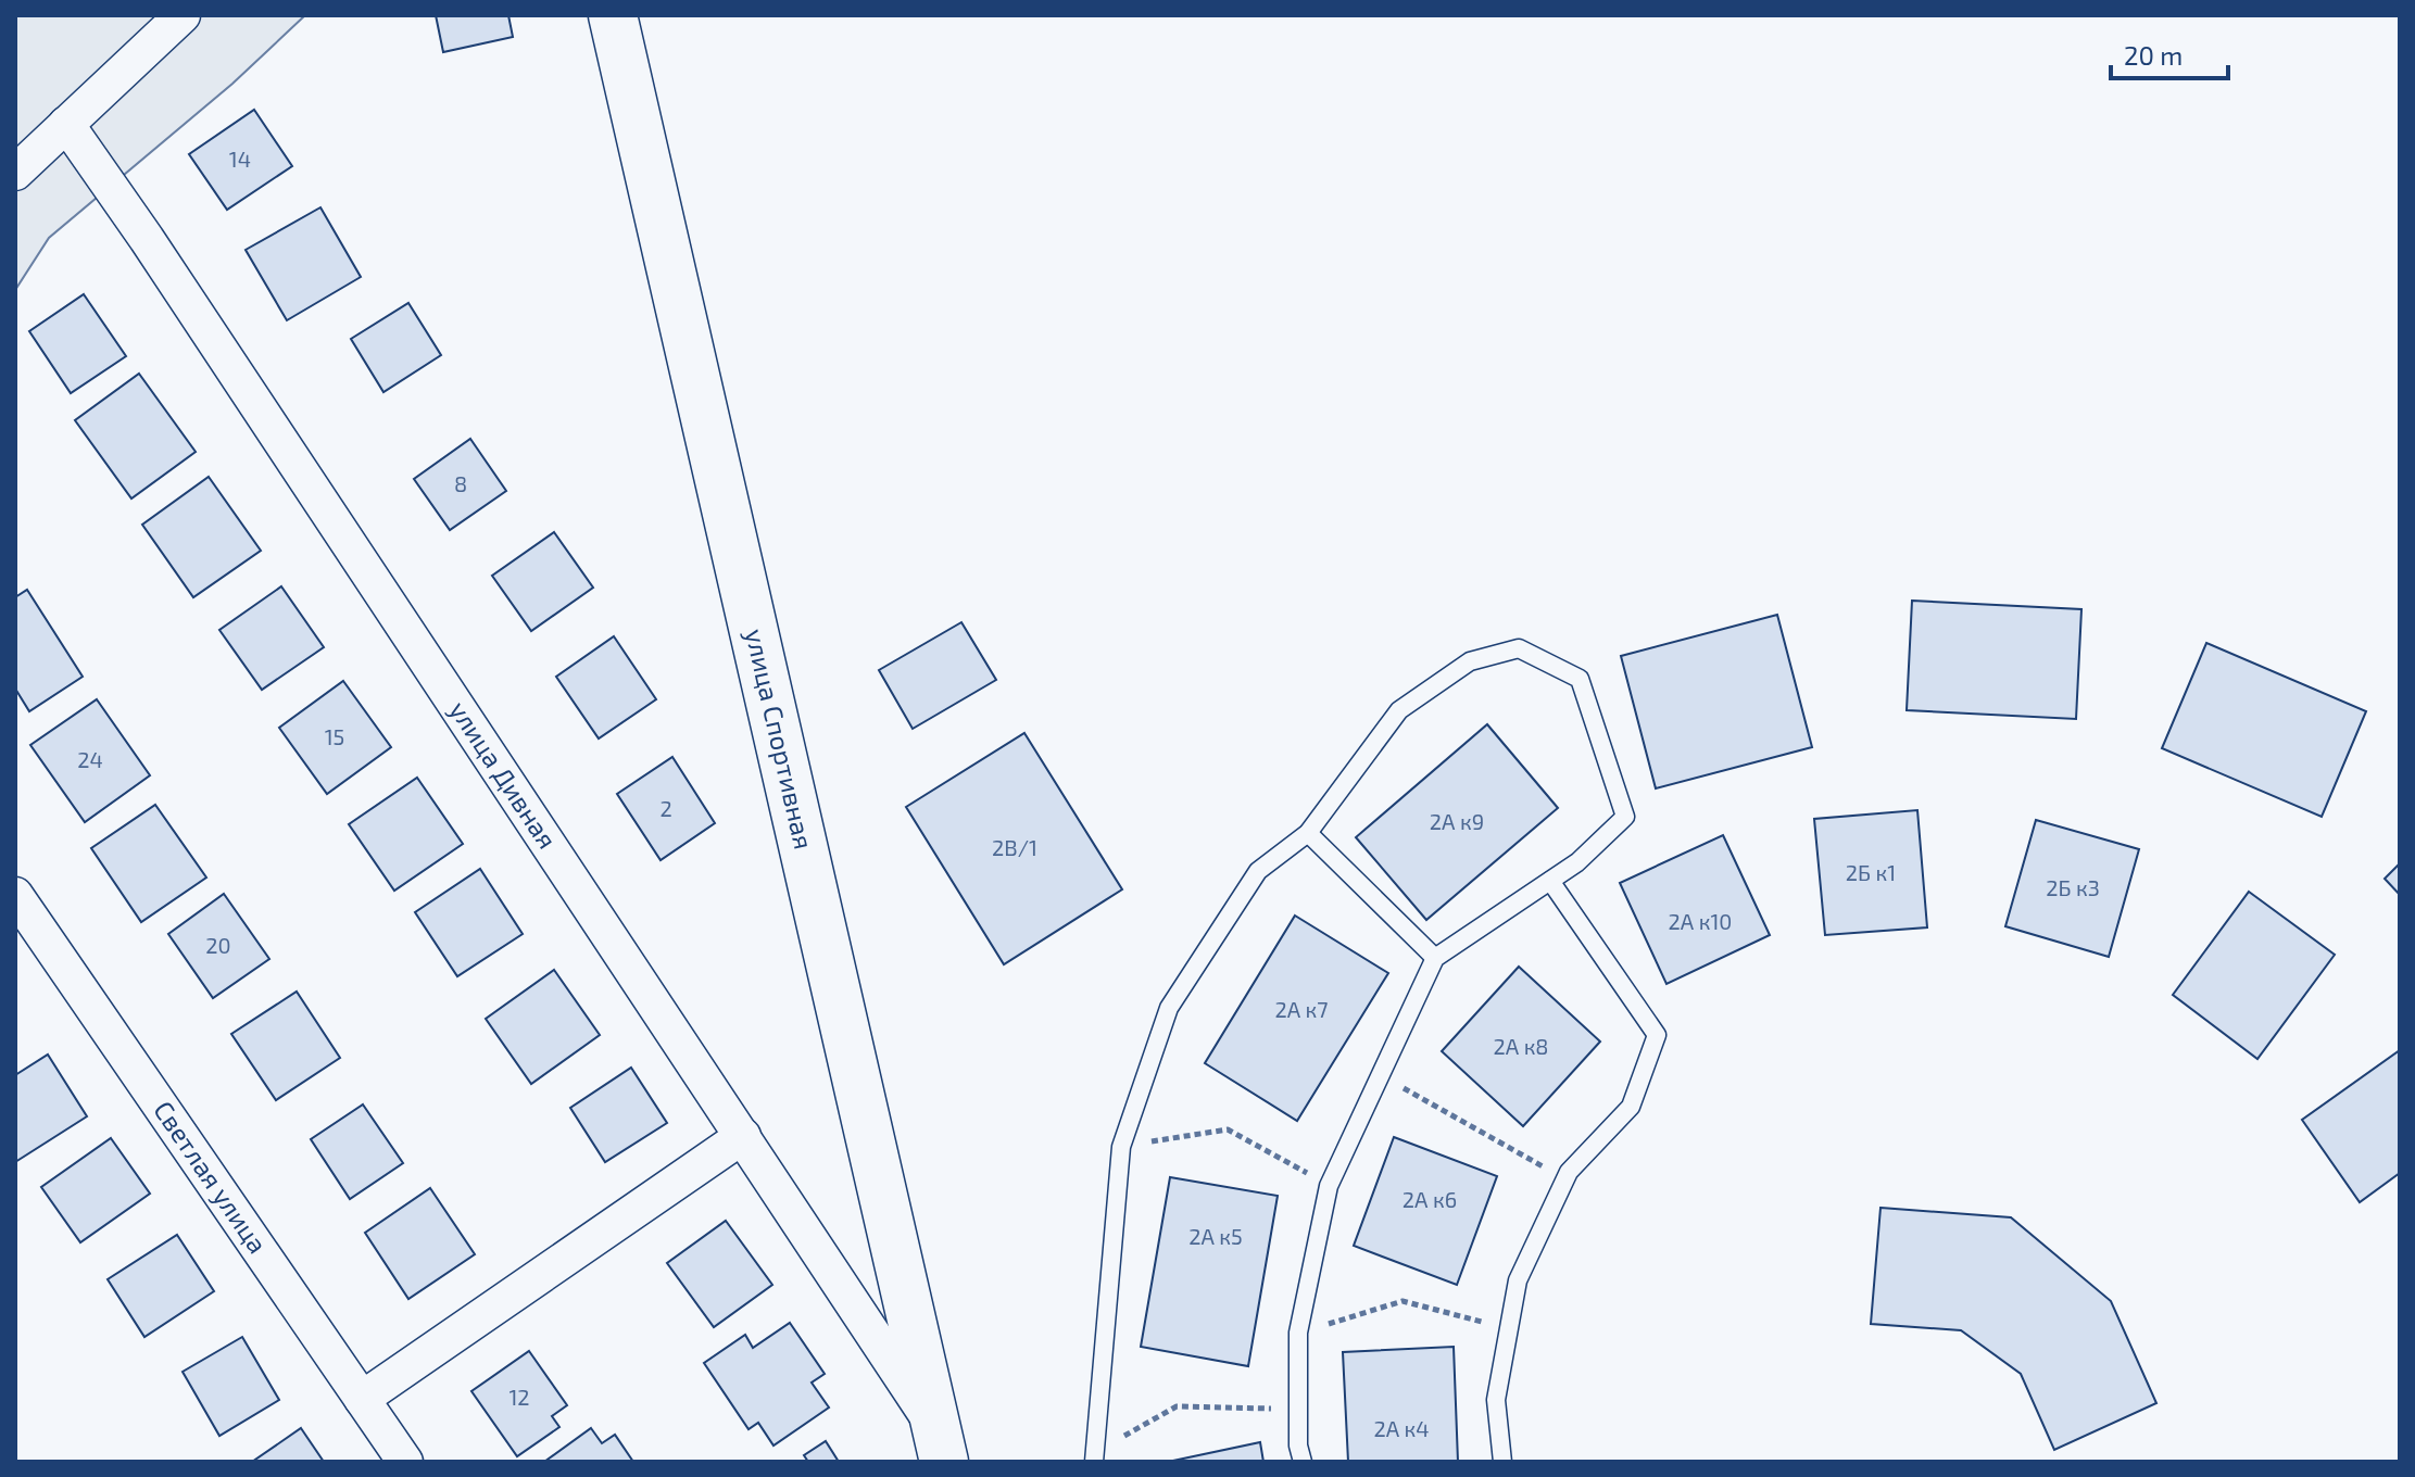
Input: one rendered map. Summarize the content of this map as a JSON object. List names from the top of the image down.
{
  "streets": {
    "street": ["улица Спортивная", "улица Дивная", "Светлая улица"]
  },
  "crossings": [
    ["улица Спортивная", "улица Дивная"]
  ],
  "house_numbers": [
    "14",
    "8",
    "15",
    "24",
    "2",
    "2А к9",
    "2В/1",
    "2Б к1",
    "2Б к3",
    "2А к10",
    "20",
    "2А к7",
    "2А к8",
    "2А к6",
    "2А к5",
    "12",
    "2А к4"
  ],
  "scale_bar": "20 m"
}
